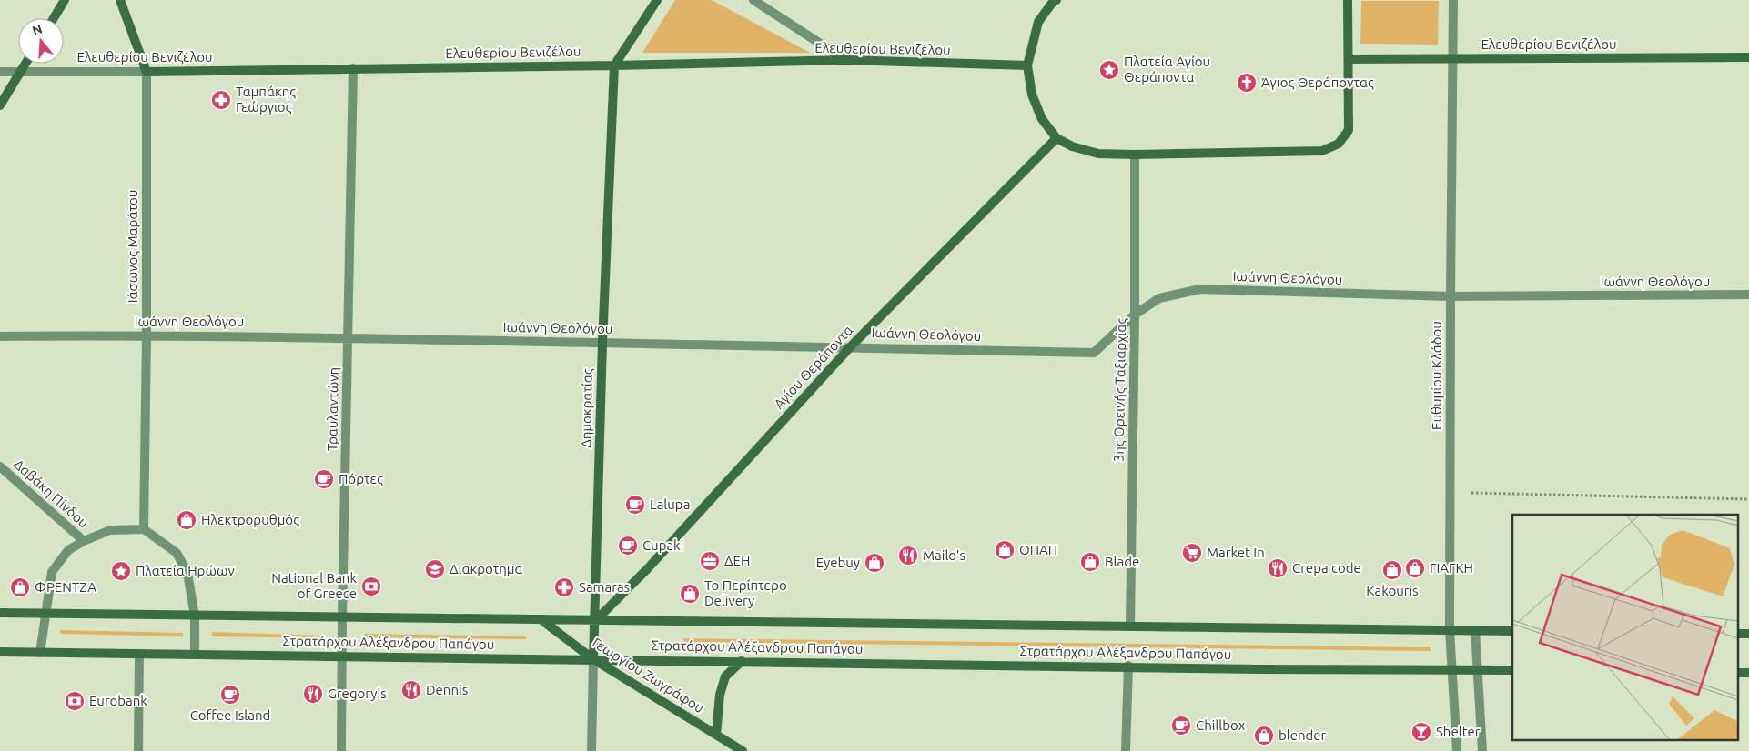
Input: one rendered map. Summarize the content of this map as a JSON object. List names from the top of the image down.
{
  "streets": {
    "street": [
      "Ελευθερίου Βενιζέλου",
      "Ιάσωνος Μαράτου",
      "Ιωάννη Θεολόγου",
      "Αγίου Θεράποντα",
      "Ευθυμίου Κλάδου",
      "3ης Ορεινής Ταξιαρχίας",
      "Δημοκρατίας",
      "Τραυλαντώνη",
      "Δαβάκη Πίνδου",
      "Στρατάρχου Αλέξανδρου Παπάγου",
      "Γεωργίου Ζωγράφου"
    ]
  },
  "crossings": [
    ["Ελευθερίου Βενιζέλου", "Ιάσωνος Μαράτου"],
    ["Ελευθερίου Βενιζέλου", "Ευθυμίου Κλάδου"],
    ["Ελευθερίου Βενιζέλου", "Δημοκρατίας"],
    ["Ελευθερίου Βενιζέλου", "Τραυλαντώνη"],
    ["Ιάσωνος Μαράτου", "Ιωάννη Θεολόγου"],
    ["Ιάσωνος Μαράτου", "Δαβάκη Πίνδου"],
    ["Ιωάννη Θεολόγου", "Αγίου Θεράποντα"],
    ["Ιωάννη Θεολόγου", "Ευθυμίου Κλάδου"],
    ["Ιωάννη Θεολόγου", "3ης Ορεινής Ταξιαρχίας"],
    ["Ιωάννη Θεολόγου", "Δημοκρατίας"],
    ["Ιωάννη Θεολόγου", "Τραυλαντώνη"],
    ["Αγίου Θεράποντα", "Δημοκρατίας"],
    ["Αγίου Θεράποντα", "Στρατάρχου Αλέξανδρου Παπάγου"],
    ["Ευθυμίου Κλάδου", "Στρατάρχου Αλέξανδρου Παπάγου"],
    ["3ης Ορεινής Ταξιαρχίας", "Στρατάρχου Αλέξανδρου Παπάγου"],
    ["Δημοκρατίας", "Στρατάρχου Αλέξανδρου Παπάγου"],
    ["Δημοκρατίας", "Γεωργίου Ζωγράφου"],
    ["Τραυλαντώνη", "Στρατάρχου Αλέξανδρου Παπάγου"],
    ["Δαβάκη Πίνδου", "Στρατάρχου Αλέξανδρου Παπάγου"],
    ["Στρατάρχου Αλέξανδρου Παπάγου", "Γεωργίου Ζωγράφου"]
  ],
  "places": {
    "place": ["Πλατεία Αγίου Θεράποντα", "Πλατεία Ηρώων"],
    "church": ["Άγιος Θεράποντας"],
    "pharmacy": ["Ταμπάκης Γεώργιος", "Samaras"],
    "cafe": [
      "Πόρτες",
      "Lalupa",
      "Cupaki",
      "Coffee Island",
      "Chillbox"
    ],
    "shop": [
      "Ηλεκτρορυθμός",
      "ΟΠΑΠ",
      "Blade",
      "Eyebuy",
      "ΓΙΑΓΚΗ",
      "Kakouris",
      "ΦΡΕΝΤΖΑ",
      "Το Περίπτερο Delivery",
      "blender"
    ],
    "supermarket": ["Market In"],
    "restaurant": [
      "Mailo's",
      "Crepa code",
      "Dennis",
      "Gregory's"
    ],
    "office": ["ΔΕΗ"],
    "school or university": ["Διακροτημα"],
    "bank": ["National Bank of Greece", "Eurobank"],
    "bar": ["Shelter"]
  },
  "north": "top"
}
